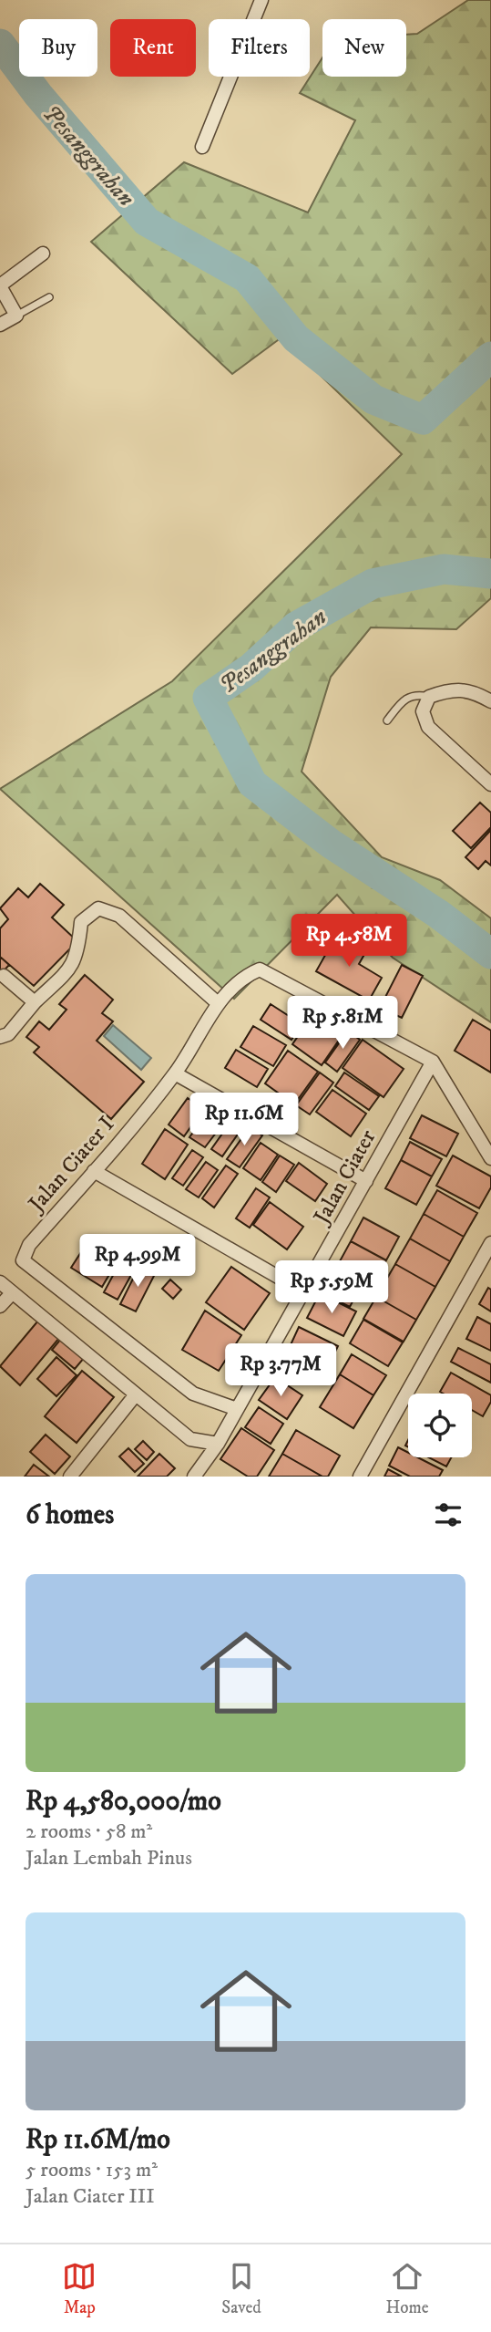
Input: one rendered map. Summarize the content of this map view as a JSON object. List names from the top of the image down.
{
  "streets": {
    "street": ["Jalan Ciater I", "Jalan Ciater"]
  },
  "crossings": [
    ["Jalan Ciater I", "Jalan Ciater"]
  ],
  "water": ["Pesanggrahan"],
  "page": {
    "chip": [
      "Buy",
      "Rent",
      "Filters",
      "New"
    ],
    "price": [
      "Rp 4.58M",
      "Rp 5.81M",
      "Rp 11.6M",
      "Rp 4.99M",
      "Rp 5.59M",
      "Rp 3.77M"
    ],
    "heading": "6 homes",
    "list": [
      {
        "name": "Rp 4,580,000/mo",
        "note": "2 rooms · 58 m² · Jalan Lembah Pinus"
      },
      {
        "name": "Rp 11.6M/mo",
        "note": "5 rooms · 153 m² · Jalan Ciater III"
      }
    ],
    "tabs": ["Map", "Saved", "Home"]
  }
}
